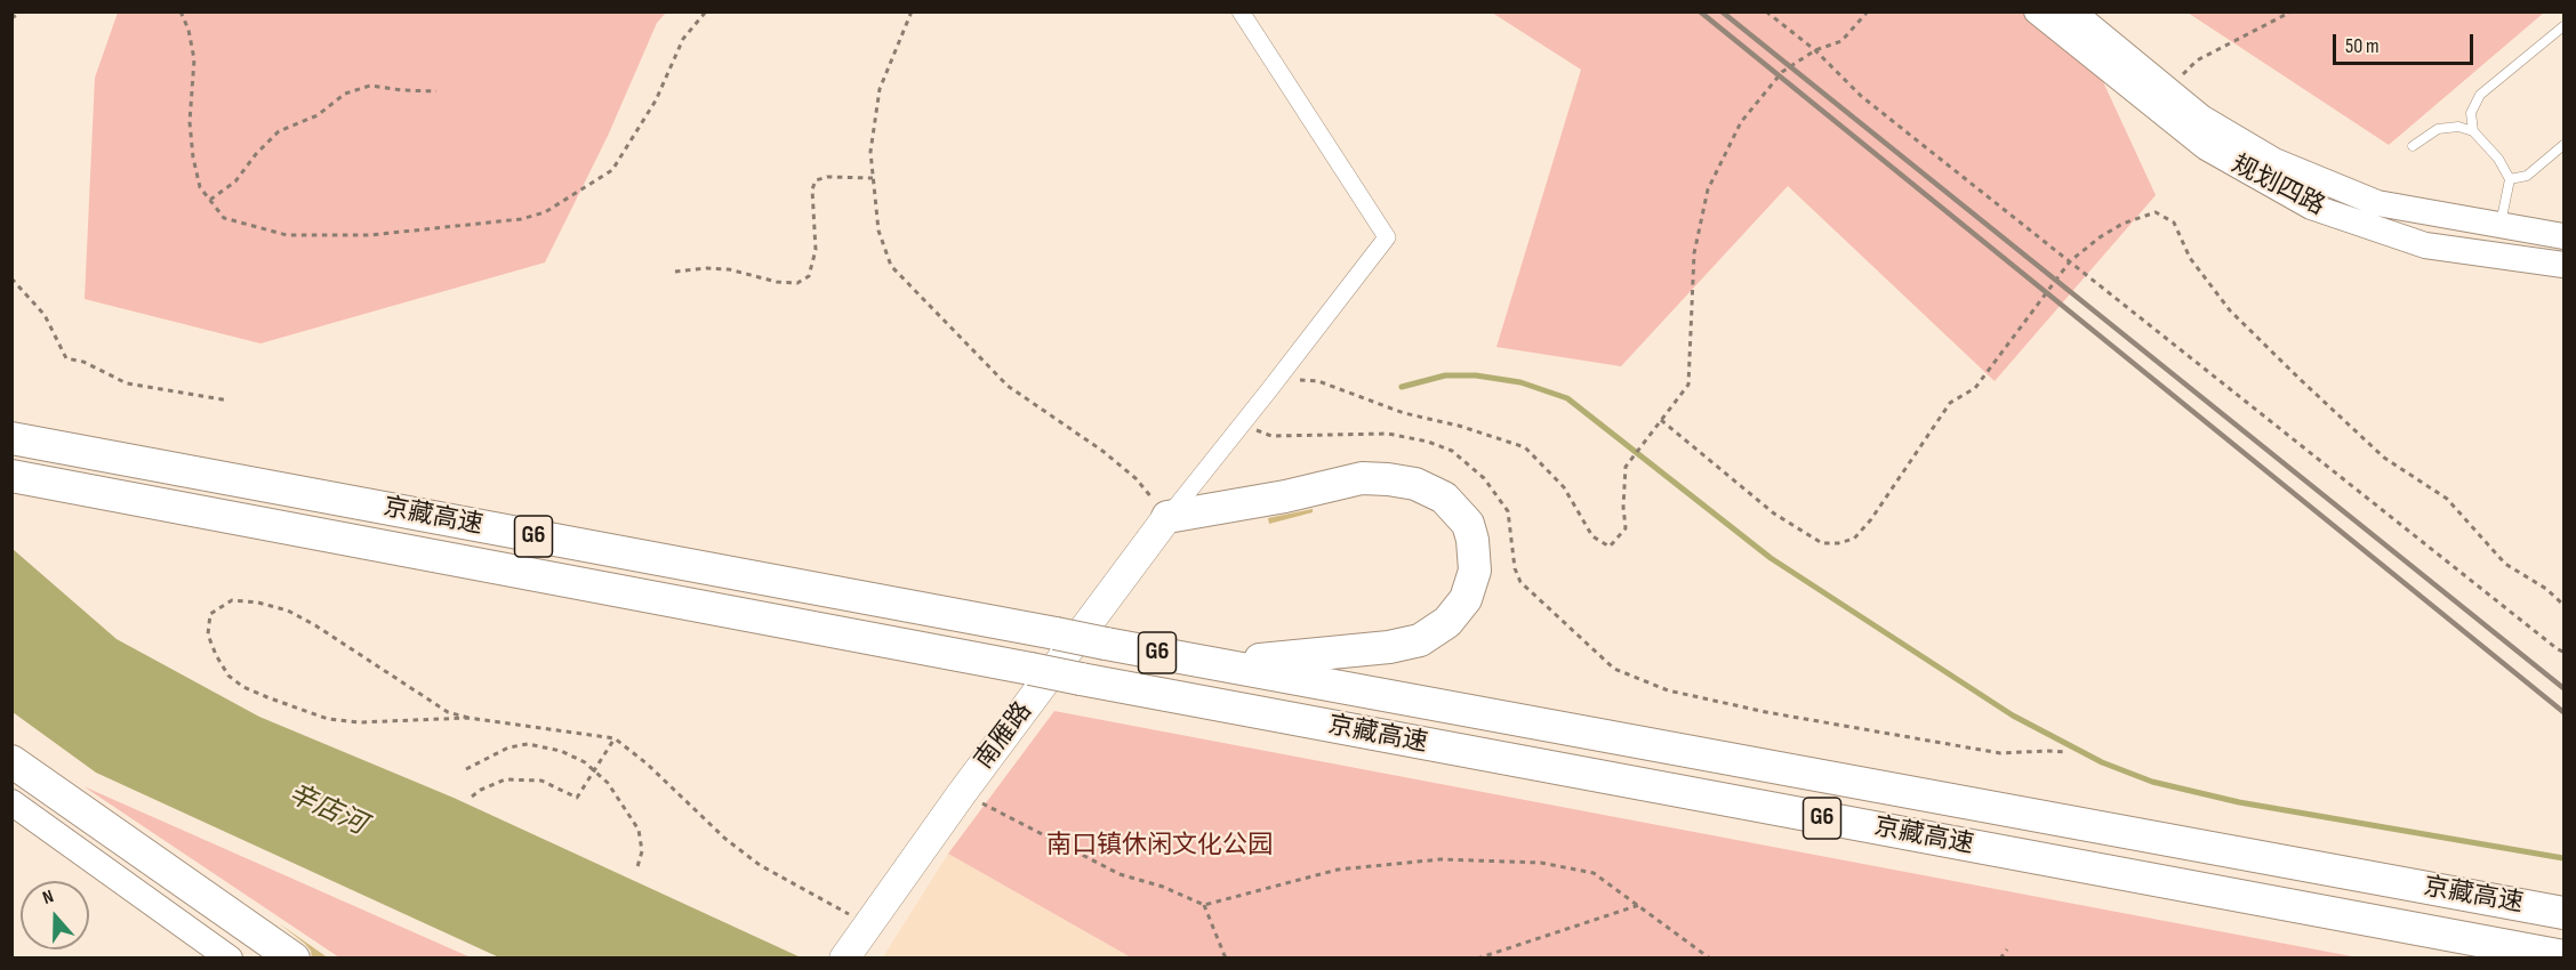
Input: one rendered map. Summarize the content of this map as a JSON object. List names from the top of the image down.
{
  "streets": {
    "highway": ["京藏高速", "G6"],
    "main road": ["规划四路", "南雁路"]
  },
  "water": ["辛店河"],
  "parks": ["南口镇休闲文化公园"],
  "scale_bar": "50 m",
  "north": "top"
}
